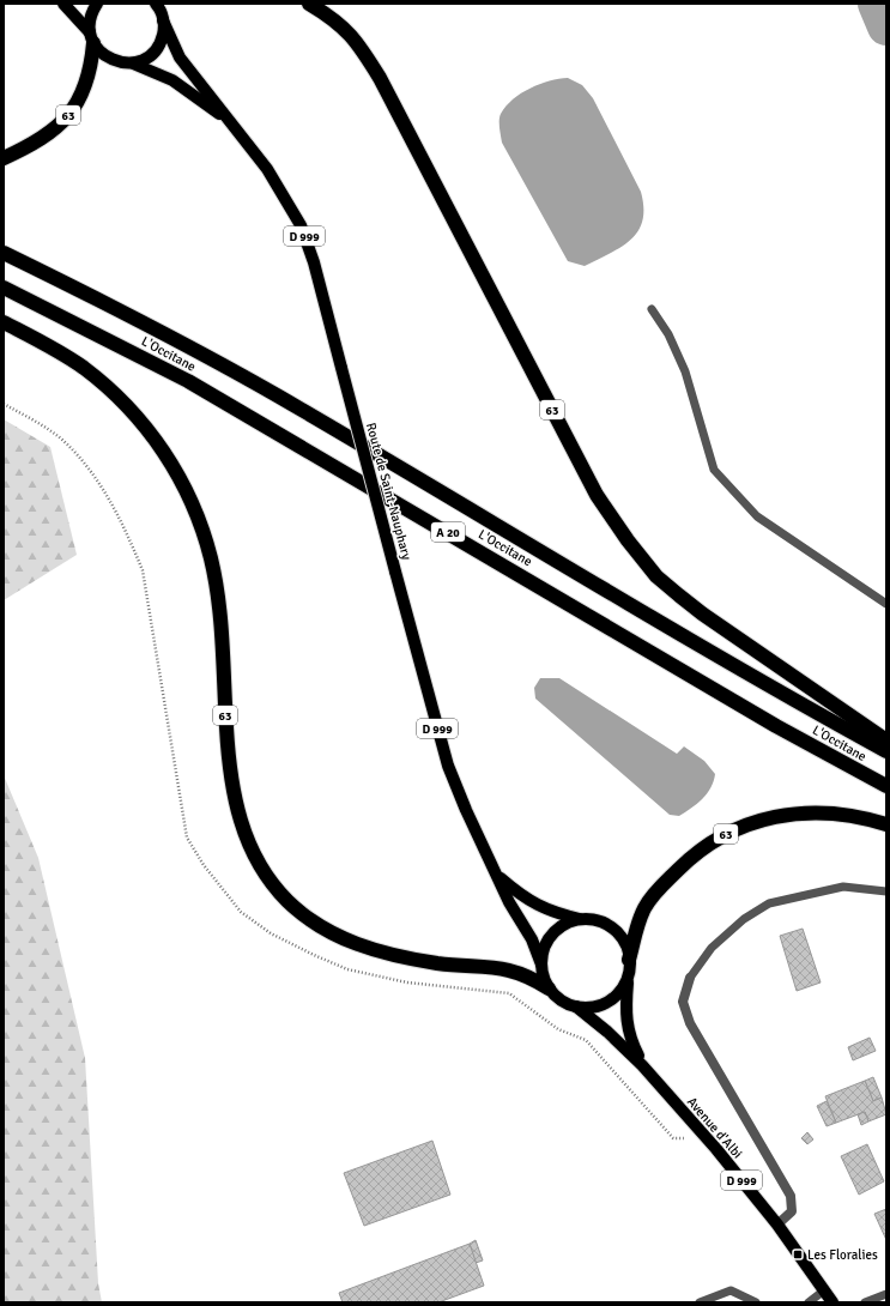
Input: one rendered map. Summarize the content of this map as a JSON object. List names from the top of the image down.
{
  "streets": {
    "highway": ["63", "L'Occitane", "A 20"],
    "main road": ["D 999", "Route de Saint-Nauphary", "Avenue d'Albi"]
  },
  "crossings": [
    ["63", "Route de Saint-Nauphary"],
    ["63", "Avenue d'Albi"],
    ["Route de Saint-Nauphary", "Avenue d'Albi"]
  ],
  "places": {
    "transit": ["Les Floralies"]
  }
}
